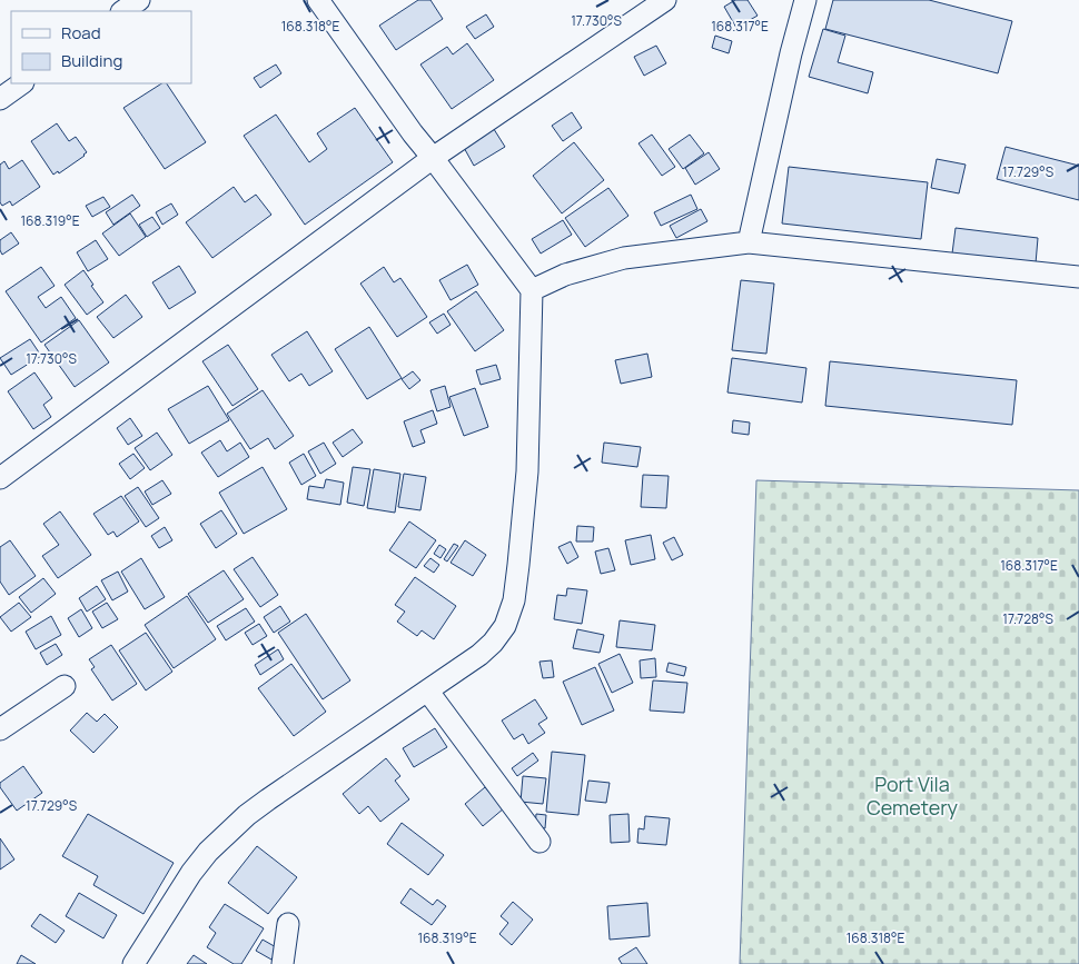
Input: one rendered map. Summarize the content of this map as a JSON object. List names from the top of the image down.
{
  "parks": ["Port Vila Cemetery"],
  "legend": ["Road", "Building"],
  "coordinates": [
    "17.730°S",
    "168.318°E",
    "168.317°E",
    "17.729°S",
    "168.319°E",
    "17.728°S"
  ]
}
